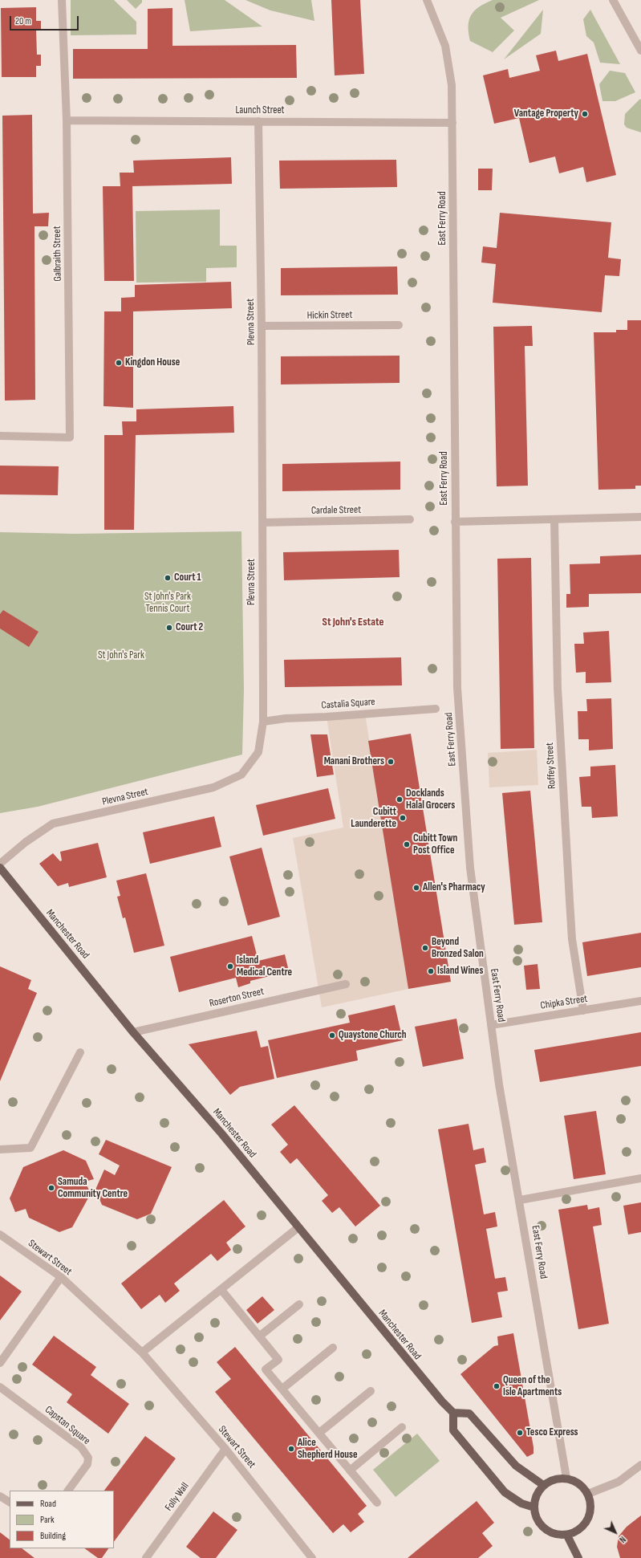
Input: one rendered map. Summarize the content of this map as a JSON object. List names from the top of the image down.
{
  "streets": {
    "main road": ["Manchester Road"],
    "street": [
      "Launch Street",
      "East Ferry Road",
      "Galbraith Street",
      "Hickin Street",
      "Plevna Street",
      "Cardale Street",
      "Castalia Square",
      "Roffey Street",
      "Roserton Street",
      "Chipka Street",
      "Stewart Street",
      "Capstan Square",
      "Folly Wall"
    ]
  },
  "crossings": [
    ["Launch Street", "East Ferry Road"],
    ["Launch Street", "Galbraith Street"],
    ["Launch Street", "Plevna Street"],
    ["East Ferry Road", "Chipka Street"],
    ["Hickin Street", "Plevna Street"],
    ["Plevna Street", "Cardale Street"],
    ["Plevna Street", "Castalia Square"],
    ["Roffey Street", "Chipka Street"],
    ["Manchester Road", "Roserton Street"],
    ["Stewart Street", "Folly Wall"]
  ],
  "districts": ["St John's Estate"],
  "parks": ["St John's Park Tennis Court", "St John's Park"],
  "places": [
    "Vantage Property",
    "Kingdon House",
    "Court 1",
    "Court 2",
    "Manani Brothers",
    "Docklands Halal Grocers",
    "Cubitt Launderette",
    "Cubitt Town Post Office",
    "Allen's Pharmacy",
    "Beyond Bronzed Salon",
    "Island Medical Centre",
    "Island Wines",
    "Quaystone Church",
    "Samuda Community Centre",
    "Queen of the Isle Apartments",
    "Tesco Express",
    "Alice Shepherd House"
  ],
  "legend": ["Road", "Park", "Building"],
  "scale_bar": "20 m",
  "north": "bottom right"
}
